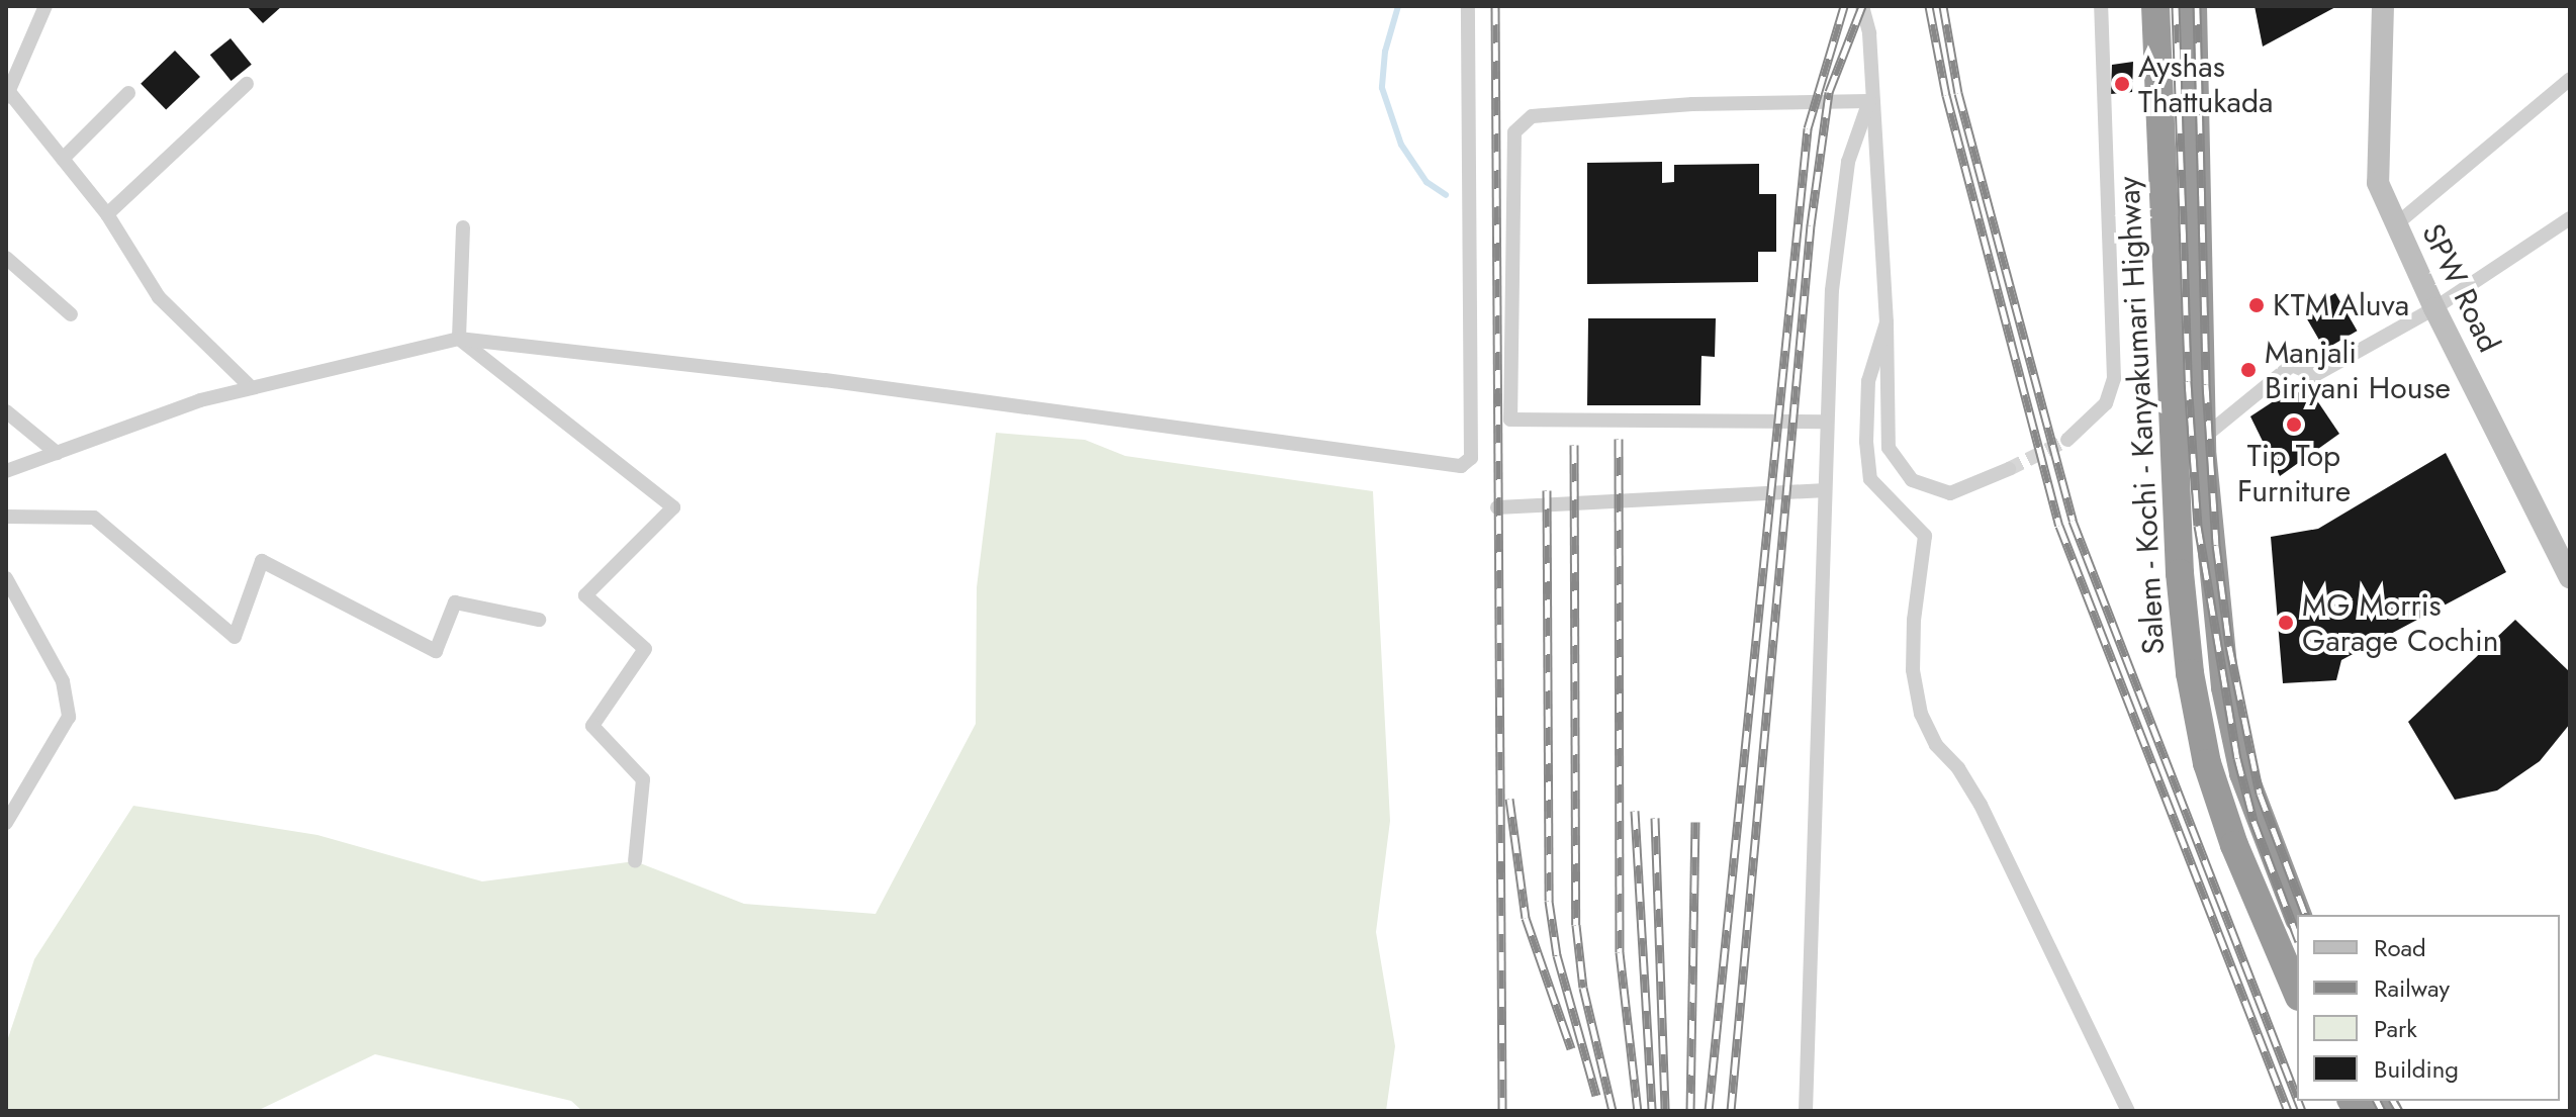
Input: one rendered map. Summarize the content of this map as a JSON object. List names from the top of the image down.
{
  "streets": {
    "highway": ["Salem - Kochi - Kanyakumari Highway"],
    "street": ["SPW Road"]
  },
  "places": [
    "Ayshas Thattukada",
    "KTM Aluva",
    "Manjali Biriyani House",
    "Tip Top Furniture",
    "MG Morris Garage Cochin"
  ],
  "legend": [
    "Road",
    "Railway",
    "Park",
    "Building"
  ]
}
